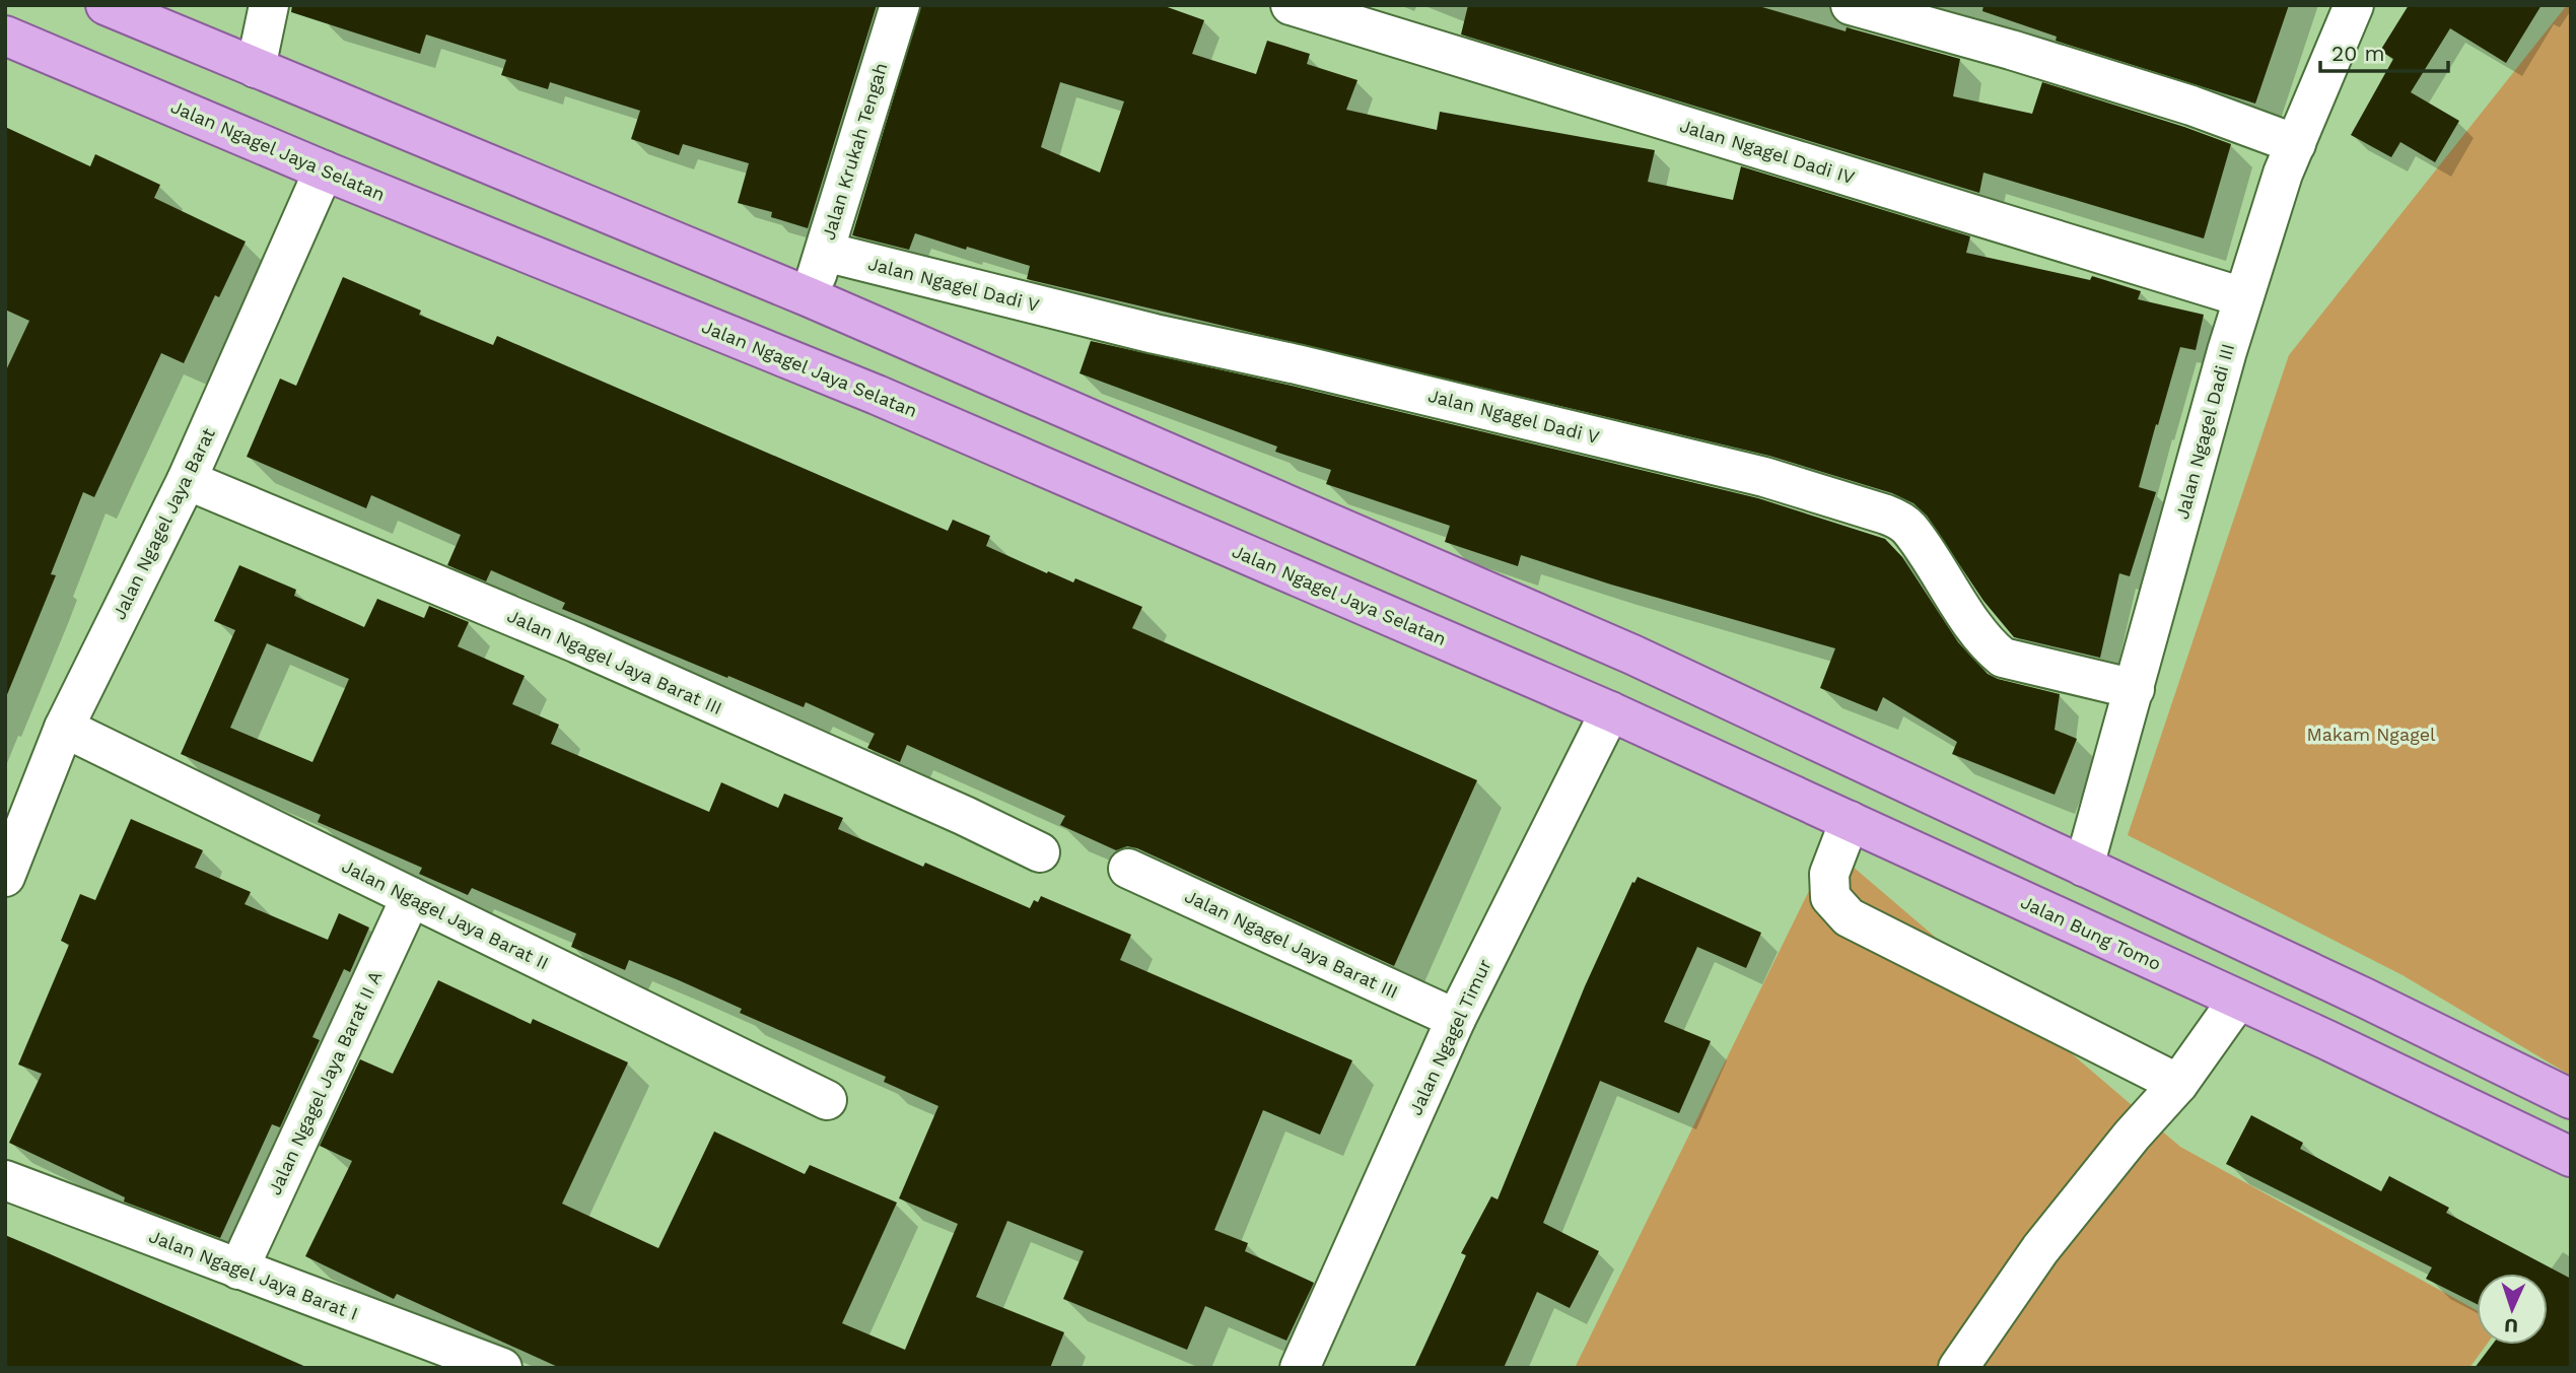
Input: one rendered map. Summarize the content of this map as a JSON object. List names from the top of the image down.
{
  "streets": {
    "main road": ["Jalan Ngagel Jaya Selatan", "Jalan Bung Tomo"],
    "street": [
      "Jalan Krukah Tengah",
      "Jalan Ngagel Dadi IV",
      "Jalan Ngagel Dadi V",
      "Jalan Ngagel Dadi III",
      "Jalan Ngagel Jaya Barat",
      "Jalan Ngagel Jaya Barat III",
      "Jalan Ngagel Jaya Barat II",
      "Jalan Ngagel Timur",
      "Jalan Ngagel Jaya Barat II A",
      "Jalan Ngagel Jaya Barat I"
    ]
  },
  "crossings": [
    ["Jalan Ngagel Jaya Selatan", "Jalan Ngagel Jaya Barat"],
    ["Jalan Ngagel Jaya Selatan", "Jalan Bung Tomo"],
    ["Jalan Ngagel Jaya Selatan", "Jalan Ngagel Timur"],
    ["Jalan Krukah Tengah", "Jalan Ngagel Dadi V"],
    ["Jalan Ngagel Dadi IV", "Jalan Ngagel Dadi III"],
    ["Jalan Ngagel Dadi V", "Jalan Ngagel Dadi III"],
    ["Jalan Ngagel Jaya Barat", "Jalan Ngagel Jaya Barat III"],
    ["Jalan Ngagel Jaya Barat", "Jalan Ngagel Jaya Barat II"],
    ["Jalan Ngagel Jaya Barat III", "Jalan Ngagel Timur"],
    ["Jalan Ngagel Jaya Barat II", "Jalan Ngagel Jaya Barat II A"],
    ["Jalan Bung Tomo", "Jalan Ngagel Timur"],
    ["Jalan Ngagel Jaya Barat II A", "Jalan Ngagel Jaya Barat I"]
  ],
  "parks": ["Makam Ngagel"],
  "scale_bar": "20 m",
  "north": "bottom"
}
